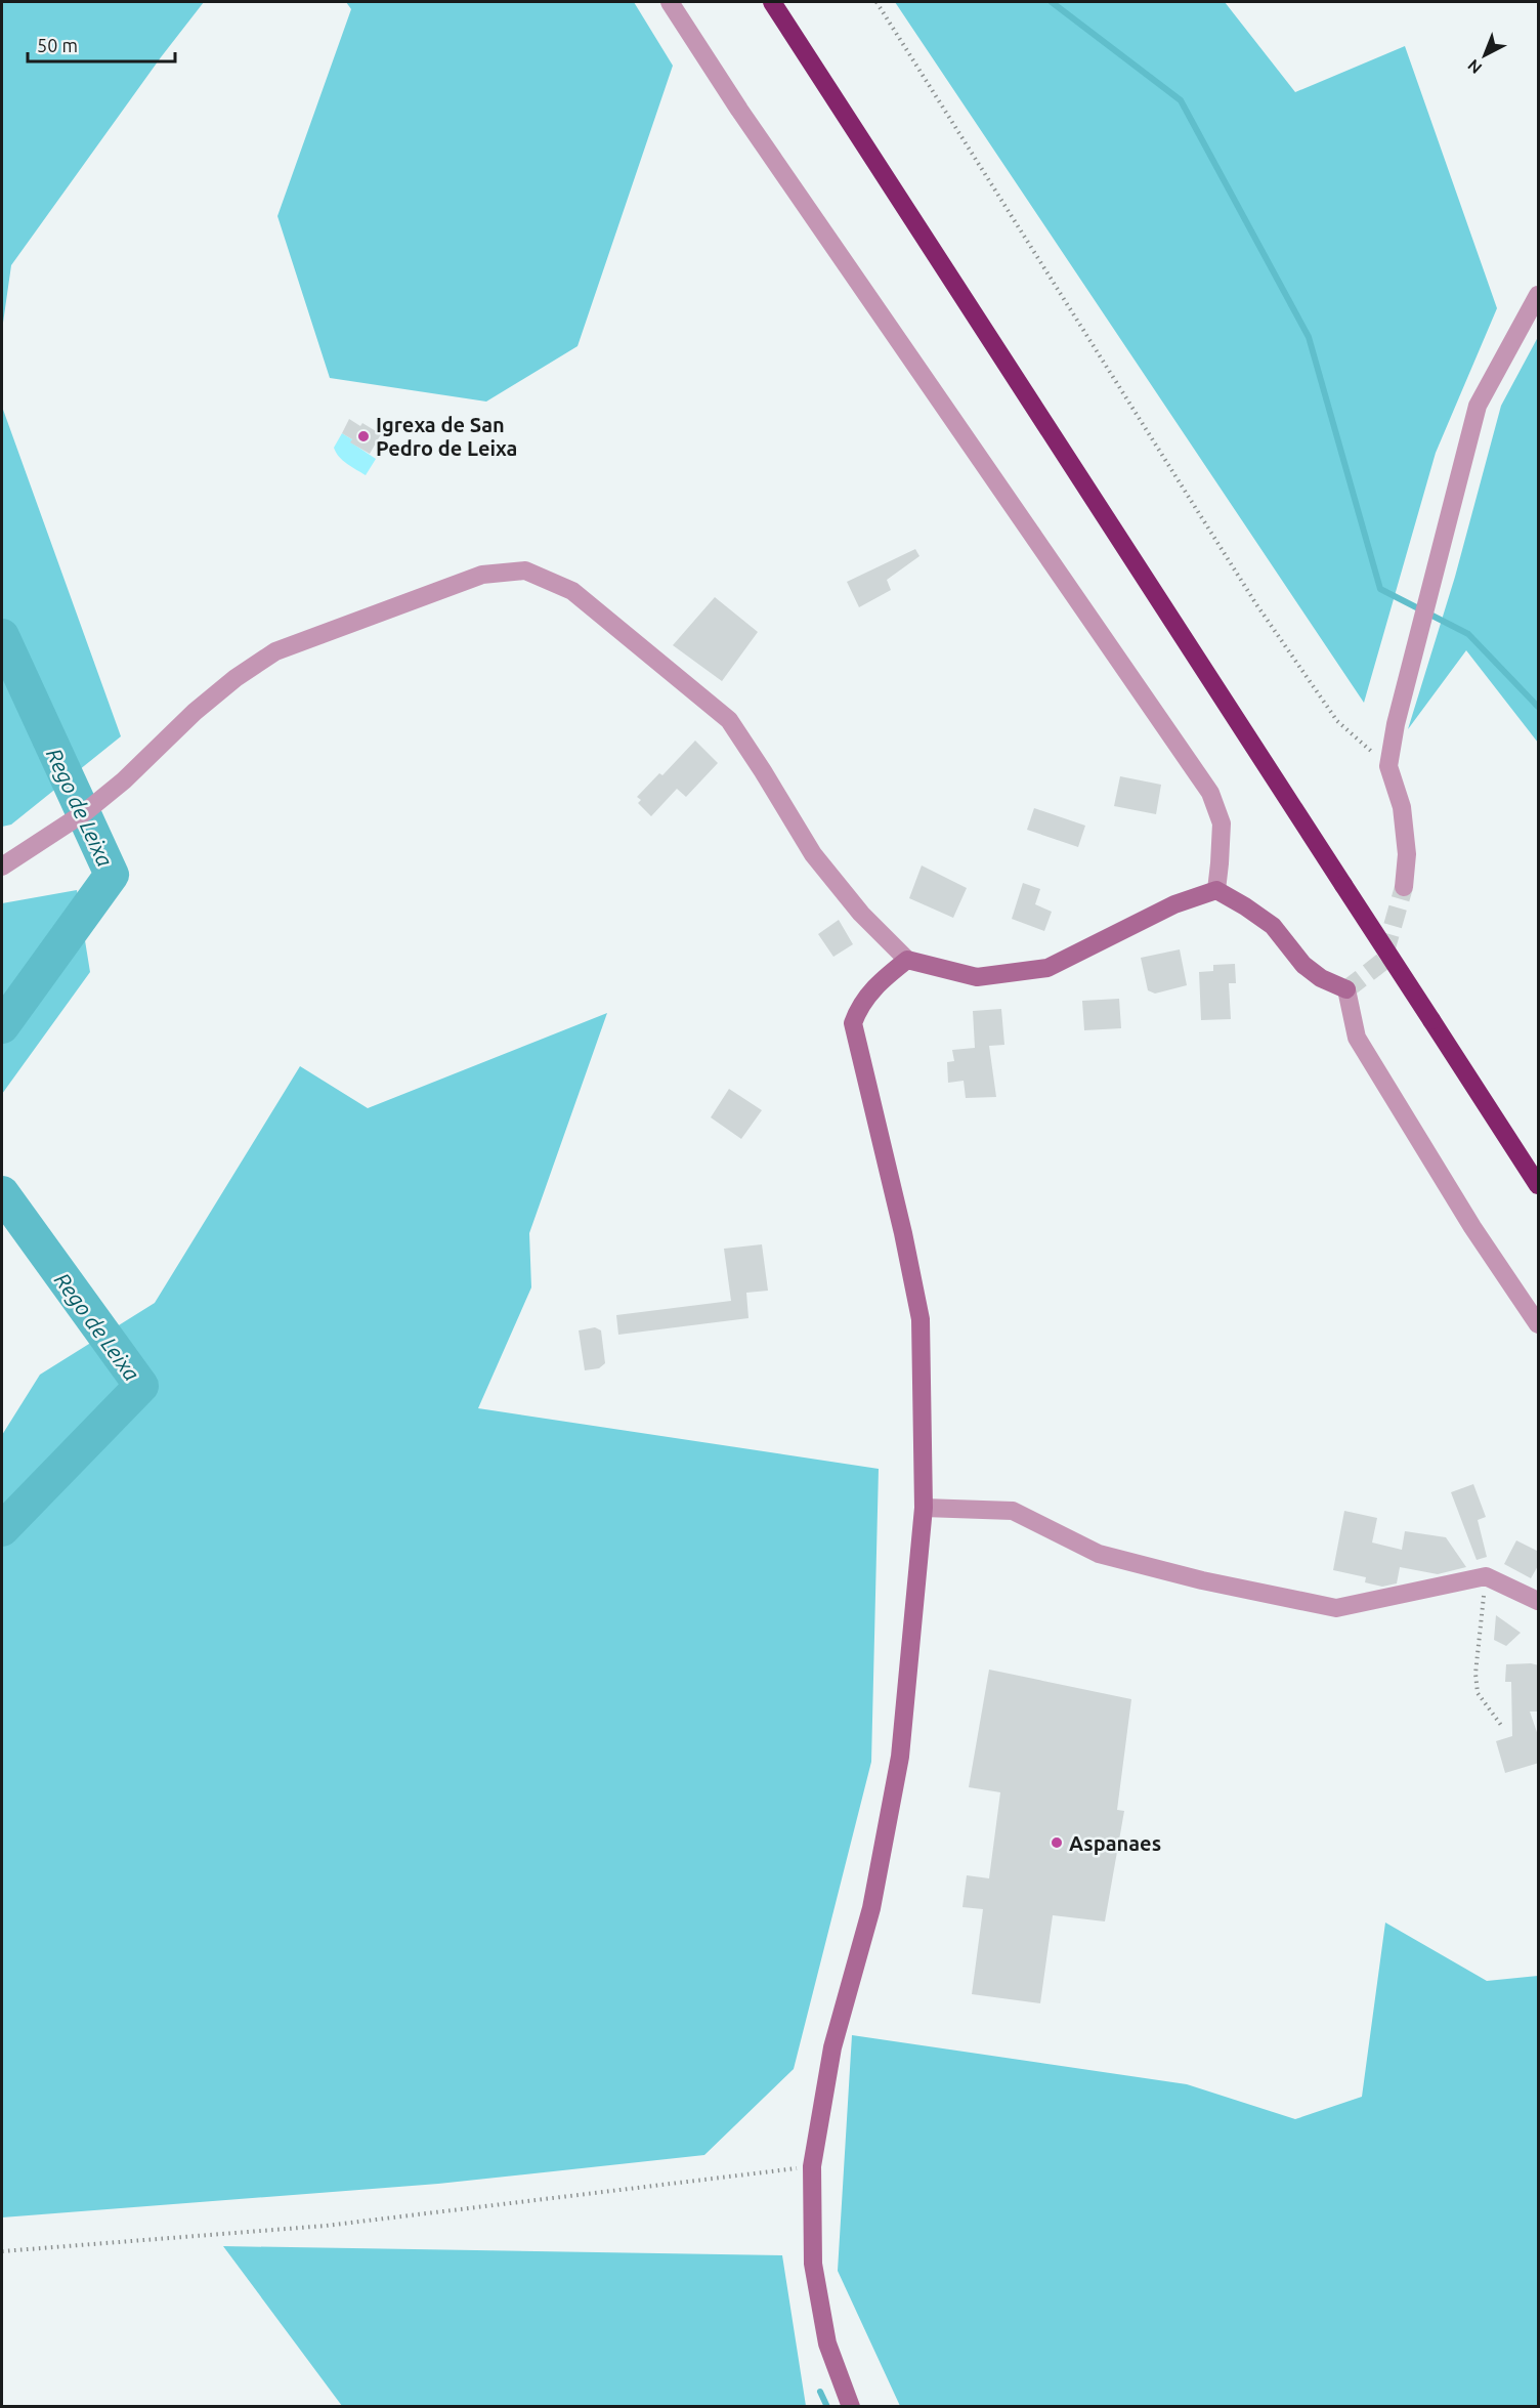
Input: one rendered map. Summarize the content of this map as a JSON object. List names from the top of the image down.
{
  "water": ["Rego de Leixa"],
  "places": ["Igrexa de San Pedro de Leixa", "Aspanaes"],
  "scale_bar": "50 m",
  "north": "bottom left"
}
